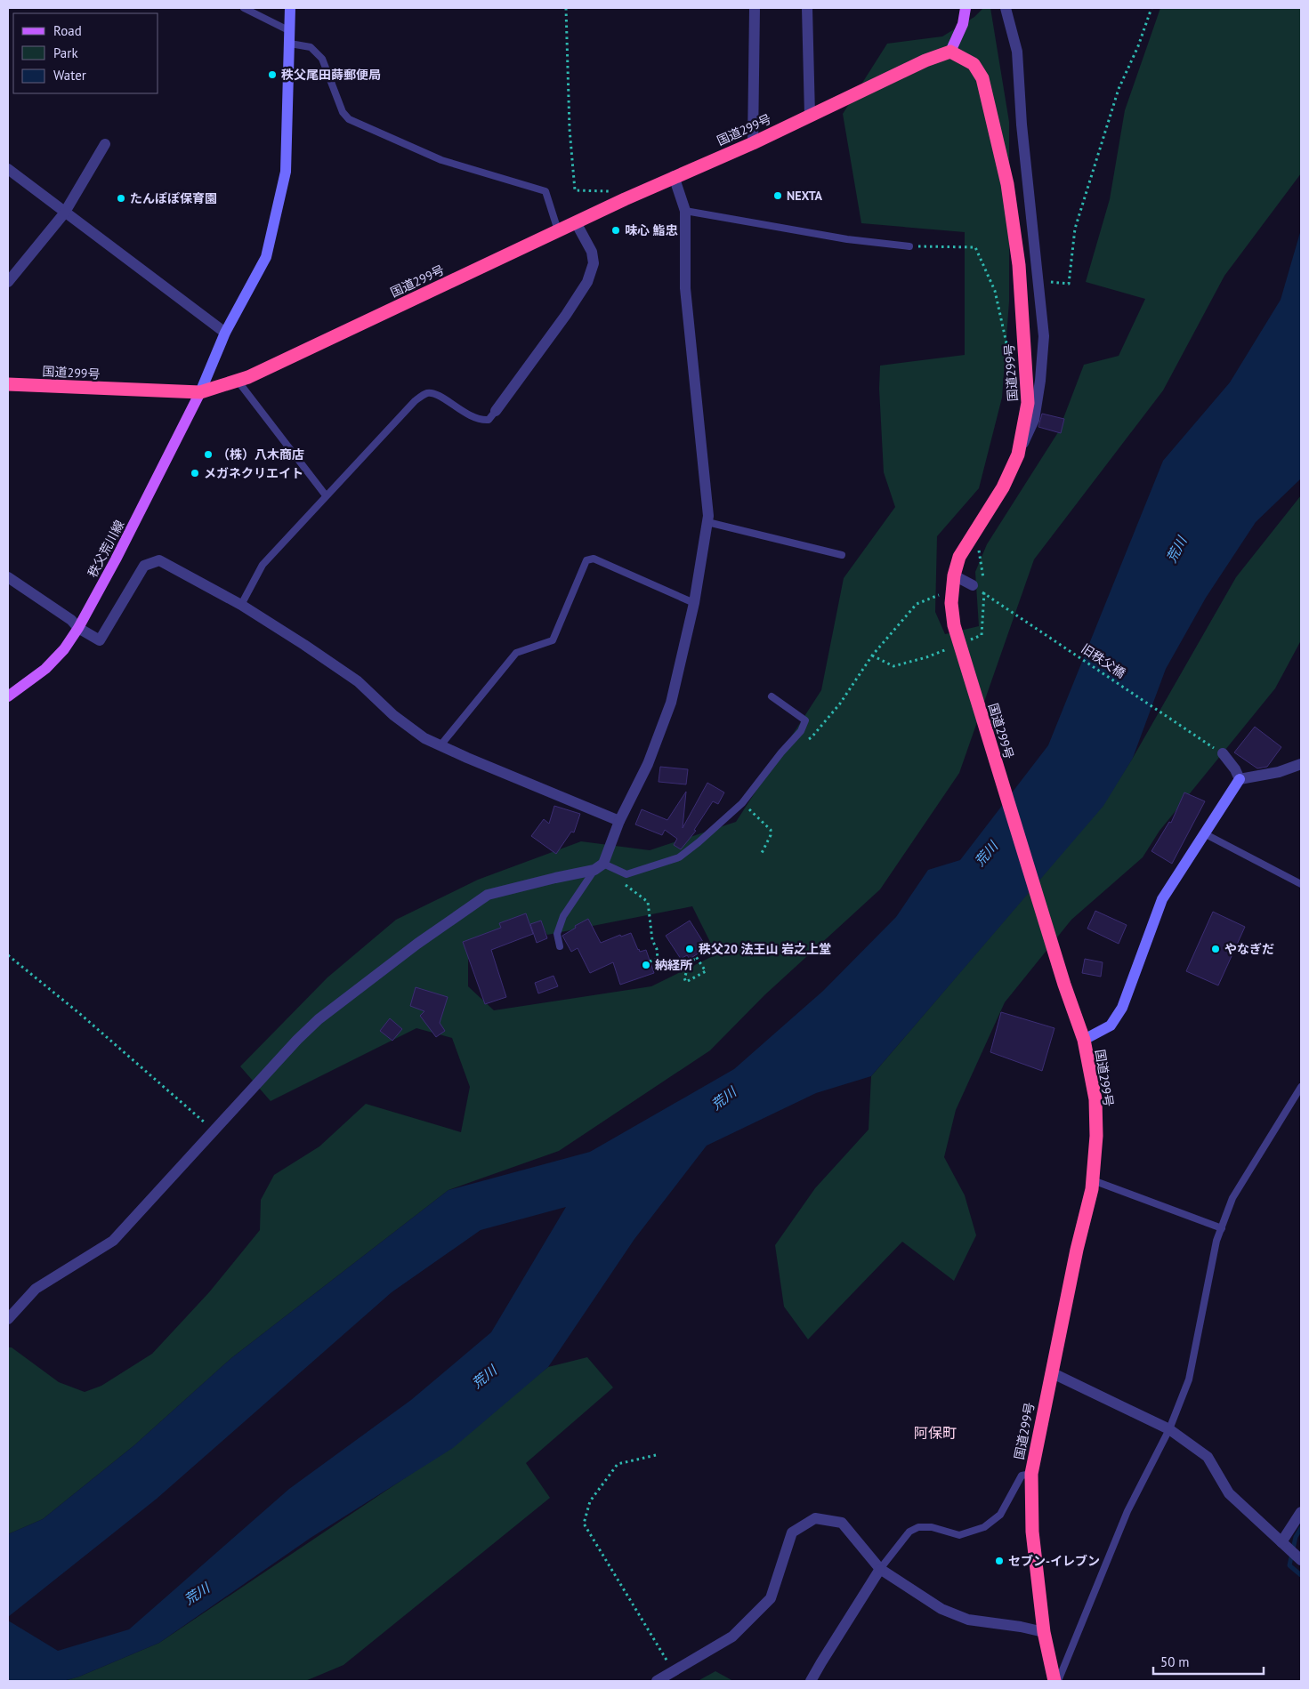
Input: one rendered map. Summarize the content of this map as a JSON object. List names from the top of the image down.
{
  "streets": {
    "highway": ["国道299号"],
    "main road": ["秩父荒川線"],
    "path": ["旧秩父橋"]
  },
  "crossings": [
    ["国道299号", "秩父荒川線"]
  ],
  "districts": ["阿保町"],
  "water": ["荒川"],
  "places": [
    "秩父尾田蒔郵便局",
    "NEXTA",
    "たんぽぽ保育園",
    "味心 鮨忠",
    "（株）八木商店",
    "メガネクリエイト",
    "秩父20 法王山 岩之上堂",
    "やなぎだ",
    "納経所",
    "セブン-イレブン"
  ],
  "legend": ["Road", "Park", "Water"],
  "scale_bar": "50 m"
}
